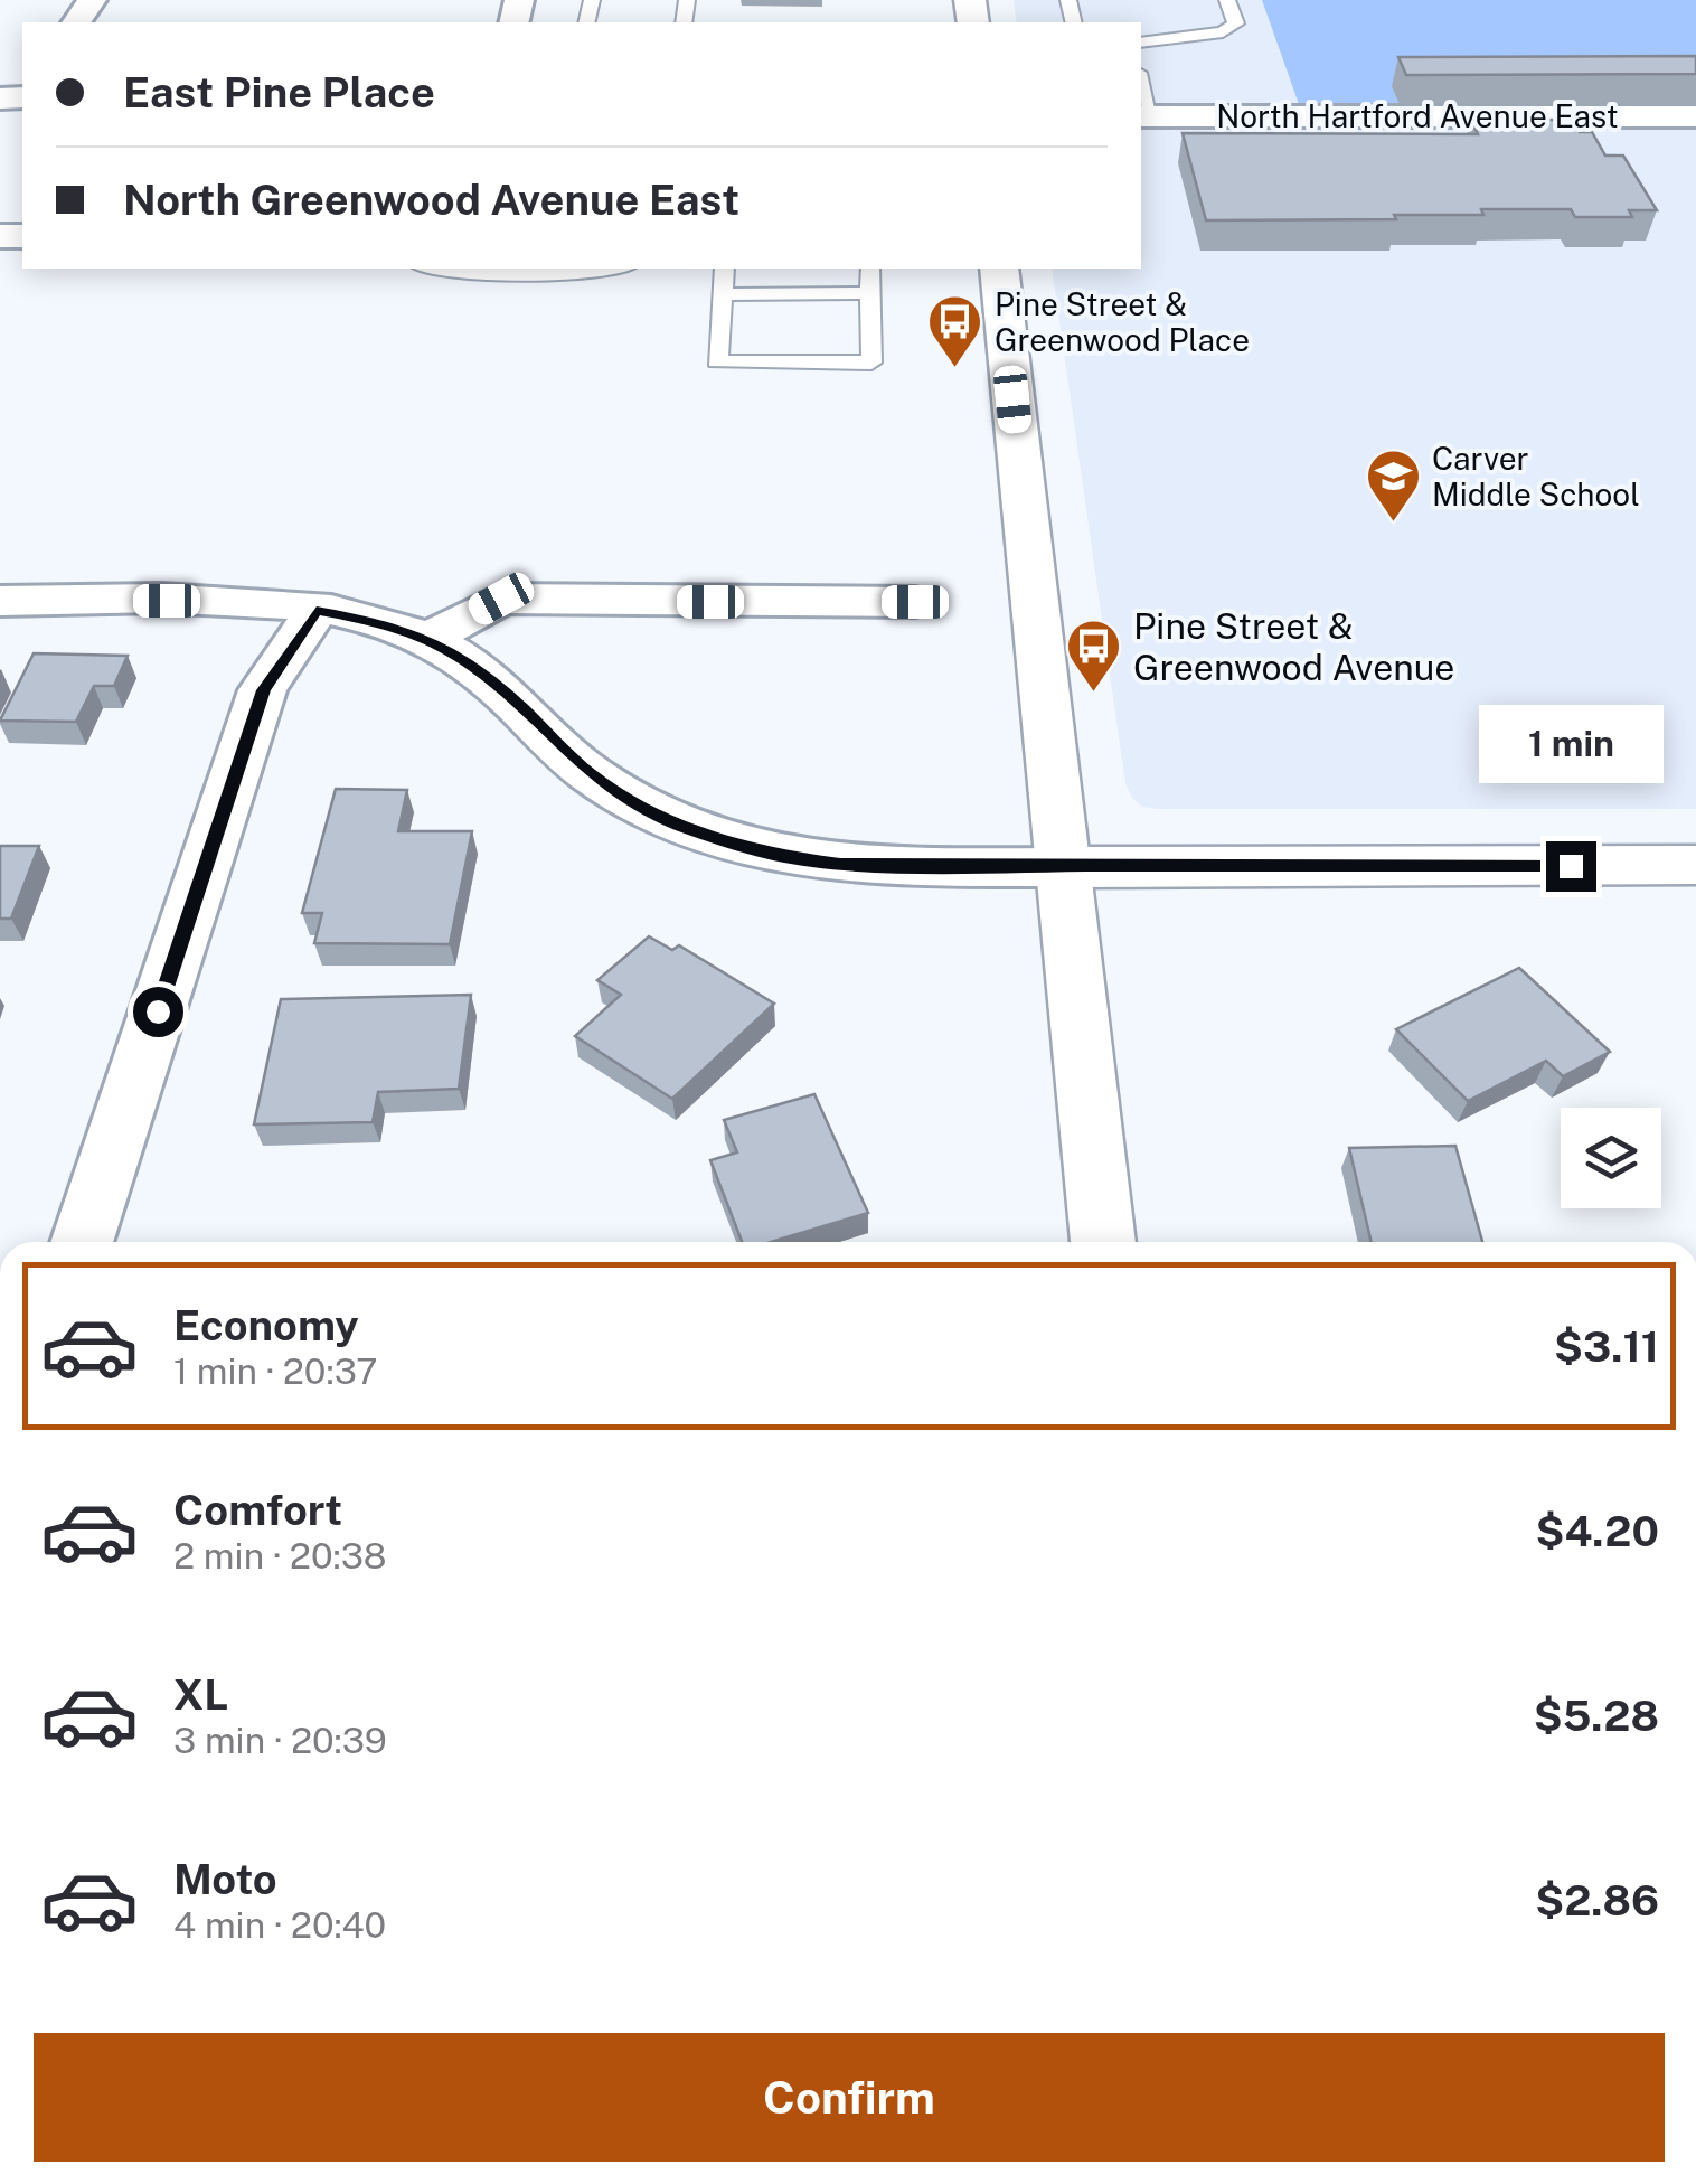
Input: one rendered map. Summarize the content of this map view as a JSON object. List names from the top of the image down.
{
  "streets": {
    "street": ["North Hartford Avenue East"]
  },
  "places": {
    "bus stop": ["Pine Street & Greenwood Place", "Pine Street & Greenwood Avenue"],
    "school or university": ["Carver Middle School"]
  },
  "page": {
    "banner": ["East Pine Place", "North Greenwood Avenue East"],
    "bubble": "1 min",
    "list": [
      {
        "name": "Economy",
        "note": "1 min · 20:37",
        "value": "$3.11"
      },
      {
        "name": "Comfort",
        "note": "2 min · 20:38",
        "value": "$4.20"
      },
      {
        "name": "XL",
        "note": "3 min · 20:39",
        "value": "$5.28"
      },
      {
        "name": "Moto",
        "note": "4 min · 20:40",
        "value": "$2.86"
      }
    ],
    "buttons": "Confirm"
  }
}
